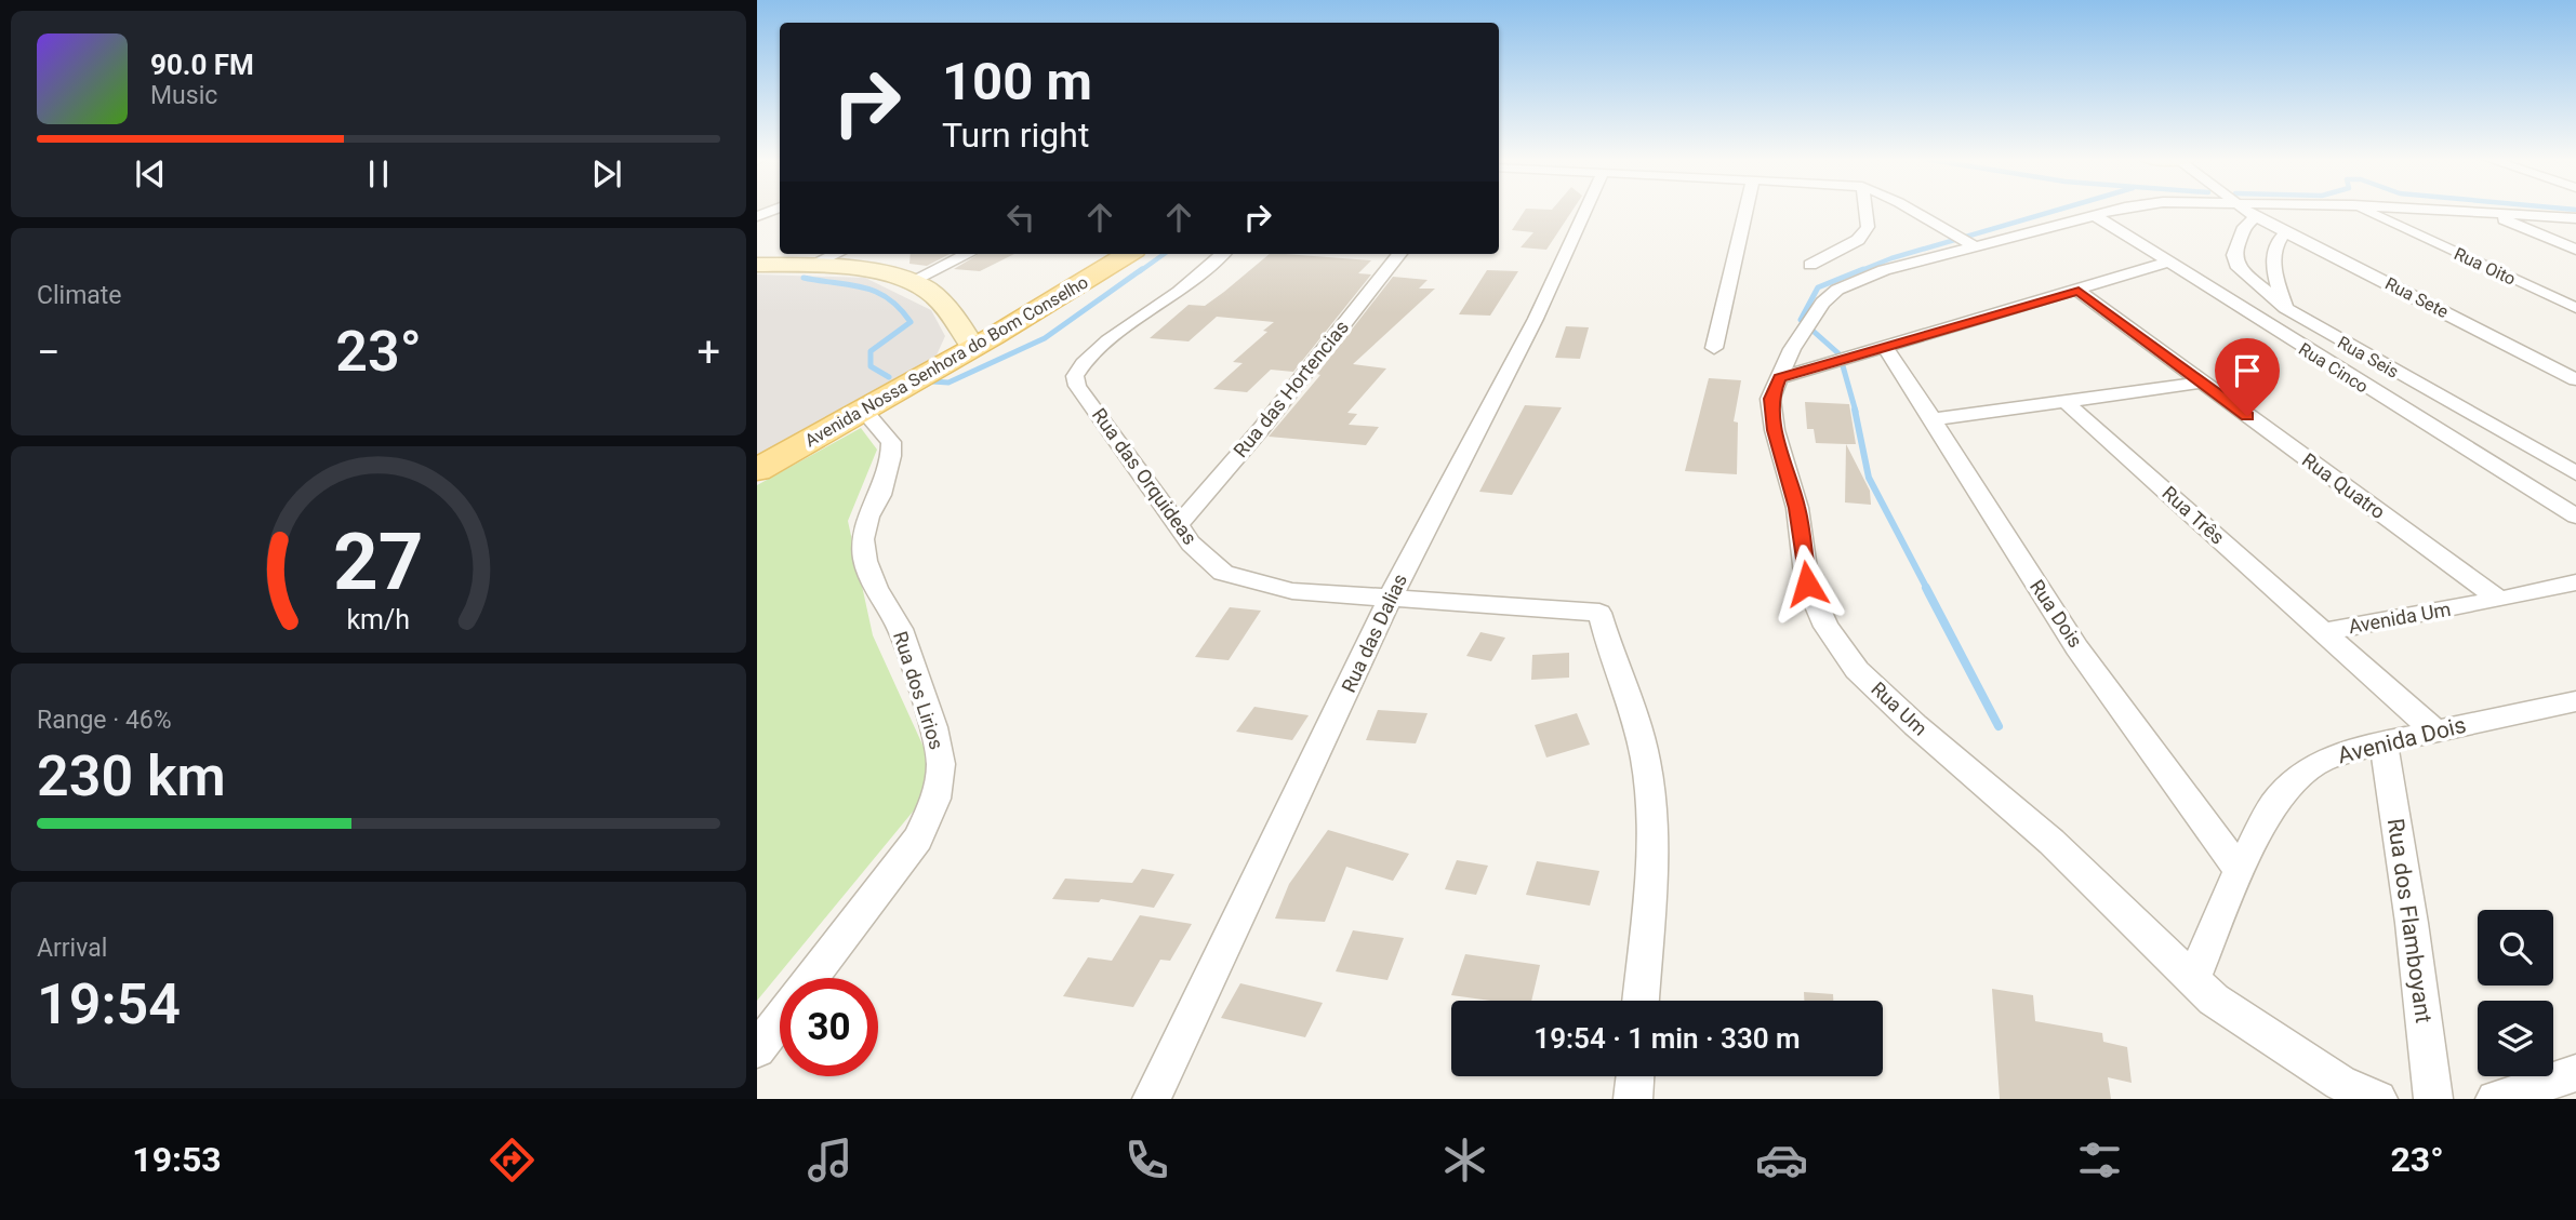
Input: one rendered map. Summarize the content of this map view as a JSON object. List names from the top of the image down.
{
  "streets": {
    "main road": ["Avenida Nossa Senhora do Bom Conselho"],
    "street": [
      "Rua Oito",
      "Rua Sete",
      "Rua Seis",
      "Rua Cinco",
      "Rua das Hortencias",
      "Rua das Orquideas",
      "Rua Quatro",
      "Rua Três",
      "Rua Dois",
      "Avenida Um",
      "Rua das Dalias",
      "Rua dos Lirios",
      "Rua Um",
      "Avenida Dois",
      "Rua dos Flamboyant"
    ]
  },
  "crossings": [
    ["Rua Sete", "Rua Seis"],
    ["Avenida Nossa Senhora do Bom Conselho", "Rua dos Lirios"],
    ["Rua Cinco", "Rua Um"],
    ["Rua das Hortencias", "Rua das Orquideas"],
    ["Rua das Orquideas", "Rua das Dalias"],
    ["Rua Quatro", "Avenida Um"],
    ["Rua Três", "Avenida Um"],
    ["Rua Dois", "Avenida Dois"],
    ["Avenida Um", "Avenida Dois"],
    ["Rua Um", "Avenida Dois"],
    ["Avenida Dois", "Rua dos Flamboyant"]
  ],
  "page": {
    "turn": ["100 m", "Turn right"],
    "song": ["90.0 FM", "Music"],
    "tile": [
      "Climate",
      ["Range · 46%", "230 km"],
      ["Arrival", "19:54"]
    ],
    "heat": ["−", "23°", "+"],
    "limit": "30",
    "trip": "19:54 · 1 min · 330 m",
    "tabs": ["19:53", "23°"],
    "gauge": ["27", "km/h"]
  }
}
